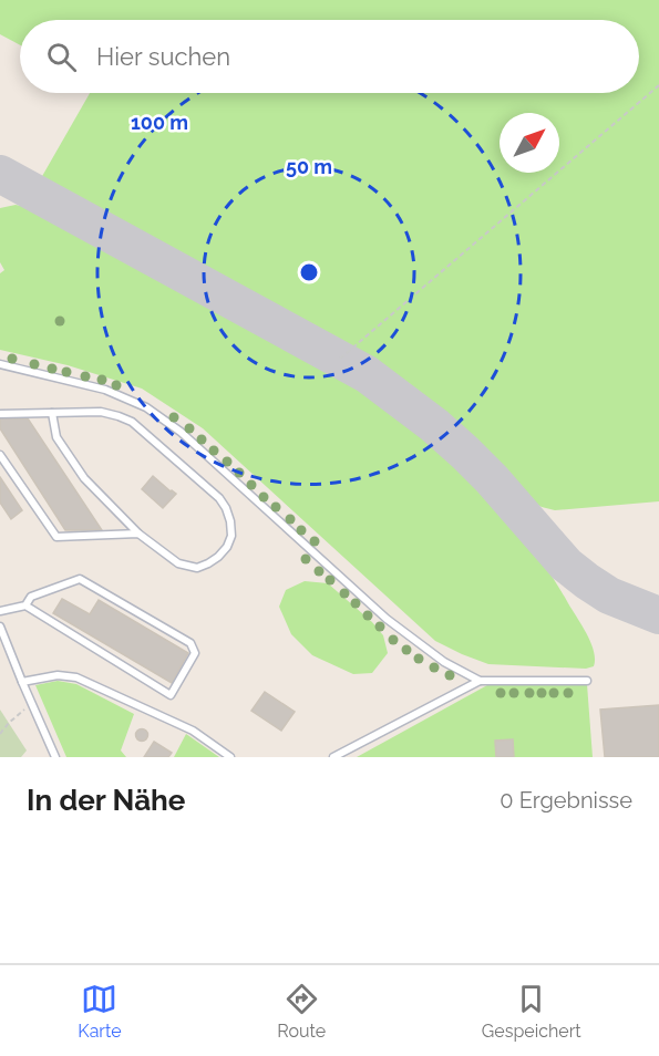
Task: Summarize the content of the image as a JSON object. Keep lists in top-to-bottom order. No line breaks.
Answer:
{"north":"top right","page":{"search":"Hier suchen","heading":["In der Nähe","0 Ergebnisse"],"nav":["Karte","Route","Gespeichert"]},"rings":["100 m","50 m"]}
